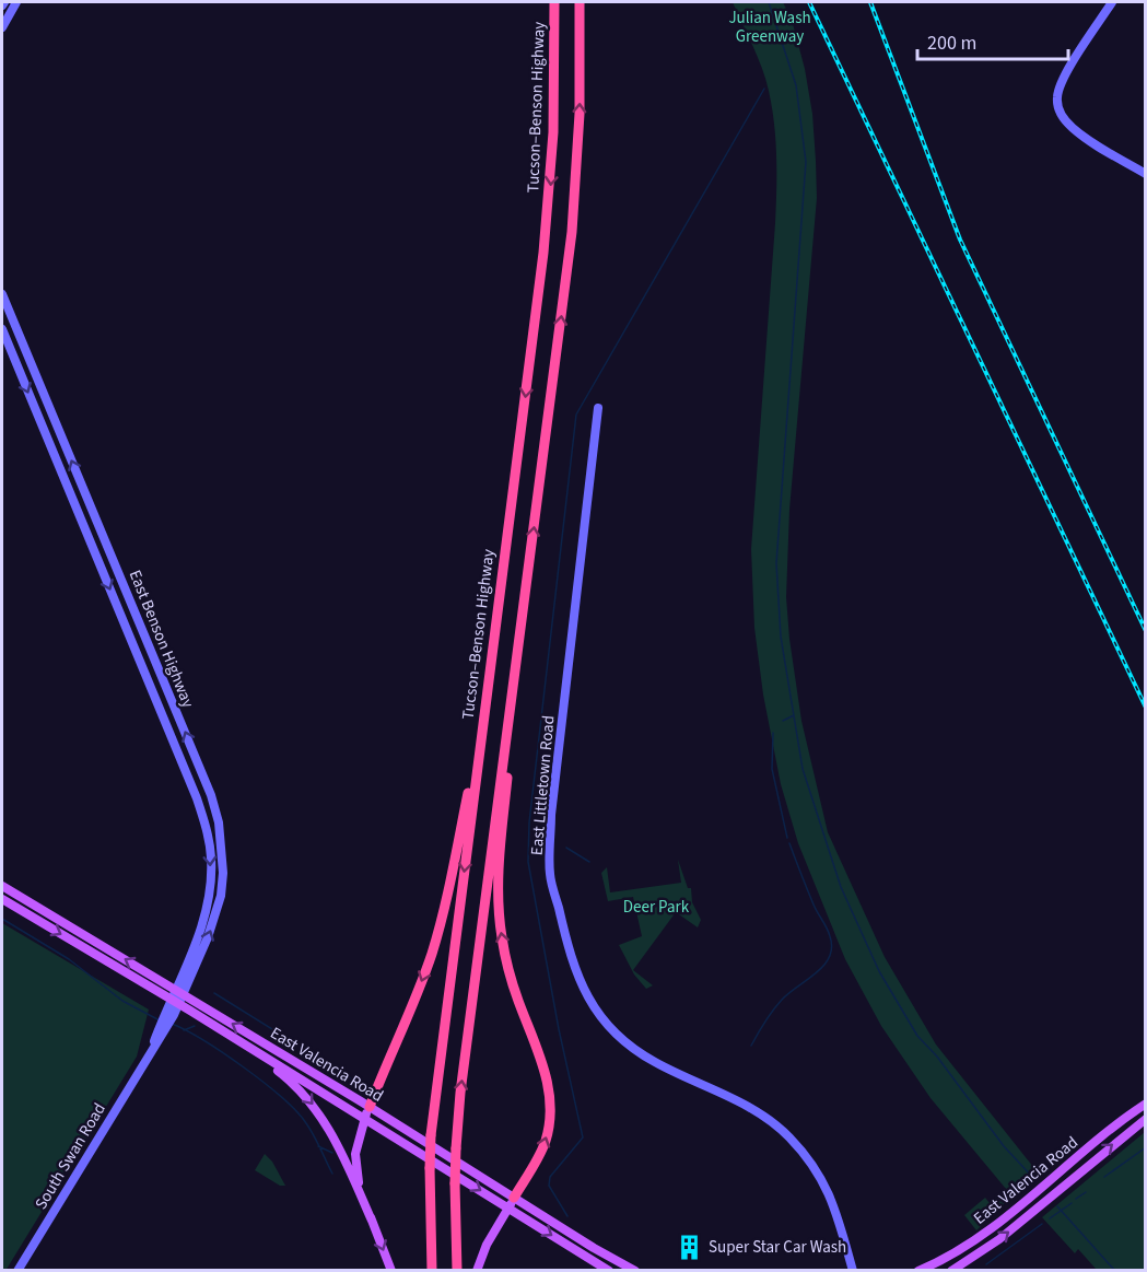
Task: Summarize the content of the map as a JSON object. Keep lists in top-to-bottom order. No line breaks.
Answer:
{"streets":{"highway":["Tucson–Benson Highway"],"main road":["East Valencia Road"],"street":["East Benson Highway","East Littletown Road","South Swan Road"]},"crossings":[["East Benson Highway","East Valencia Road"],["East Benson Highway","South Swan Road"],["East Valencia Road","South Swan Road"]],"parks":["Julian Wash Greenway","Deer Park"],"places":{"building":["Super Star Car Wash"]},"scale_bar":"200 m"}
